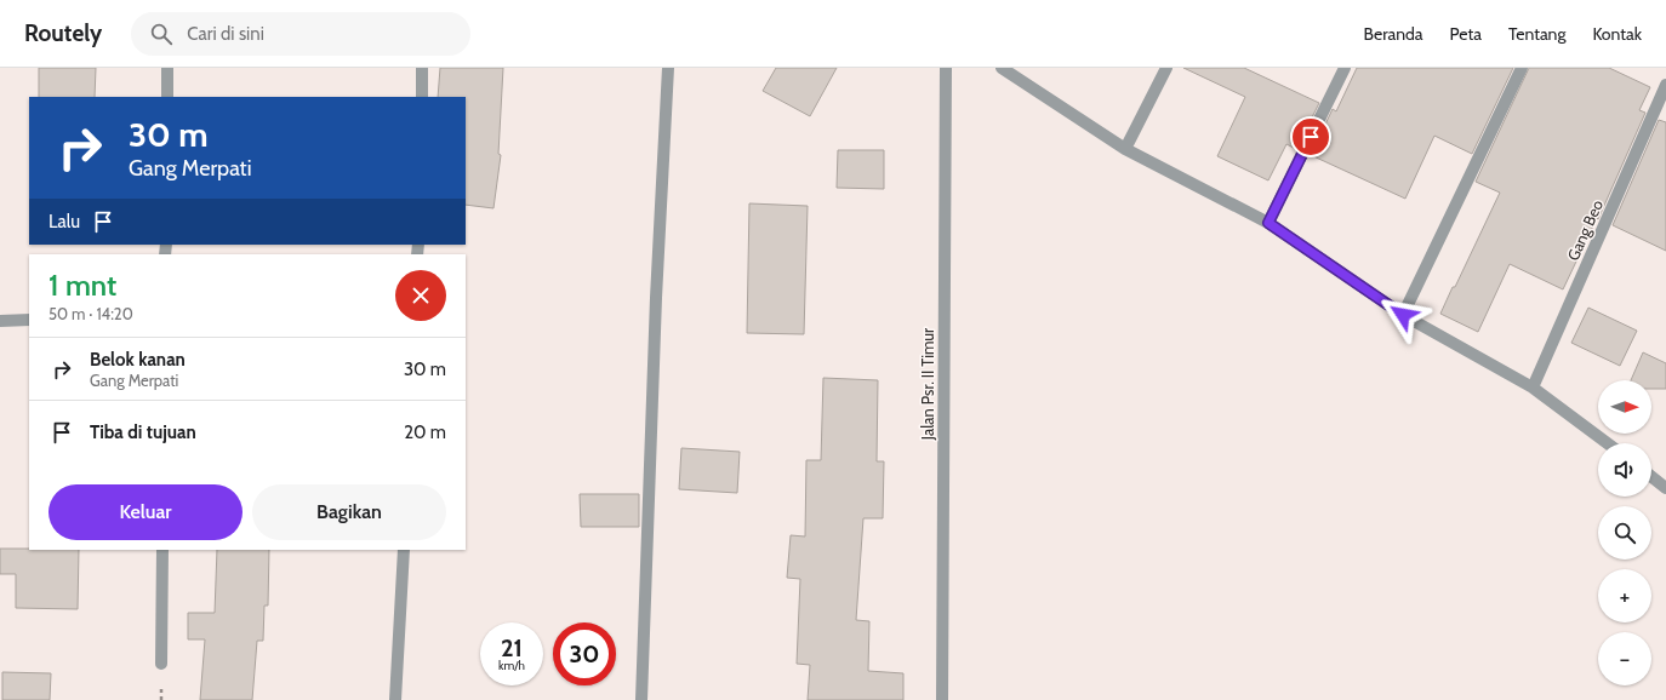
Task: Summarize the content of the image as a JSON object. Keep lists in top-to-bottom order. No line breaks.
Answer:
{"streets":{"street":["Gang Beo","Jalan Psr. II Timur"]},"north":"right","page":{"header":"Routely","search":"Cari di sini","nav":["Beranda","Peta","Tentang","Kontak"],"turn":["30 m","Gang Merpati"],"then":"Lalu","heading":["1 mnt","50 m · 14:20"],"list":[{"name":"Belok kanan","note":"Gang Merpati","value":"30 m"},{"name":"Tiba di tujuan","value":"20 m"}],"map_buttons":["+","−"],"buttons":["Keluar","Bagikan"],"speed":"21 km/h","limit":"30"}}
